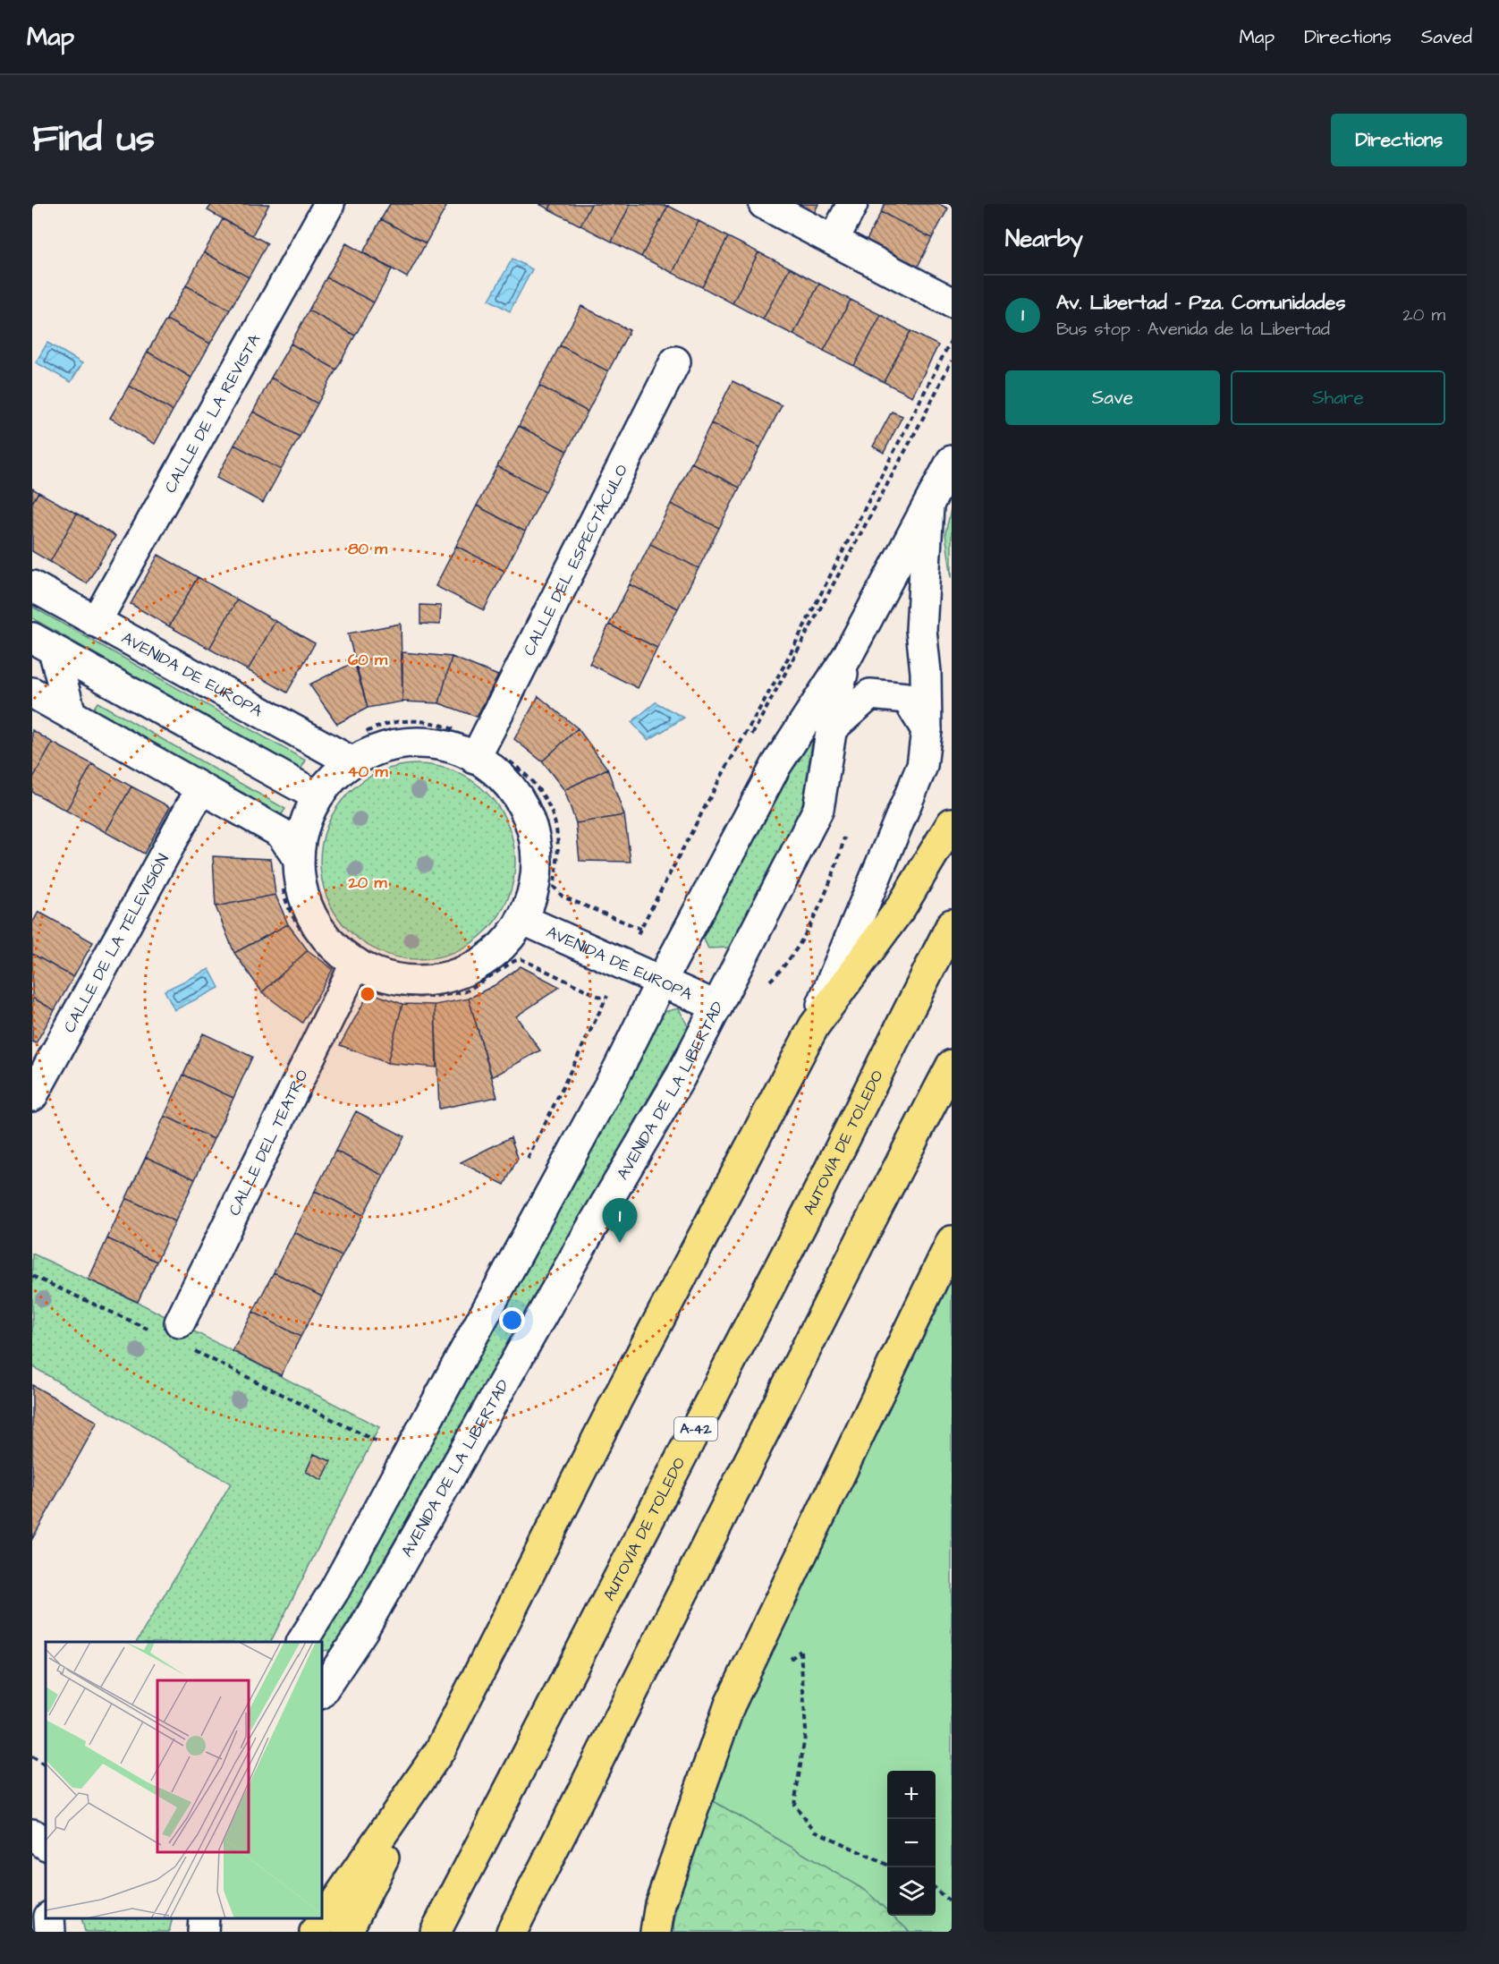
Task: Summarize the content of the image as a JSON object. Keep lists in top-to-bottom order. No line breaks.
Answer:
{"streets":{"highway":["AUTOVÍA DE TOLEDO","A-42"],"street":["CALLE DE LA REVISTA","CALLE DEL ESPECTÁCULO","AVENIDA DE EUROPA","CALLE DE LA TELEVISIÓN","AVENIDA DE LA LIBERTAD","CALLE DEL TEATRO"]},"crossings":[["CALLE DE LA REVISTA","AVENIDA DE EUROPA"],["AVENIDA DE EUROPA","AVENIDA DE LA LIBERTAD"]],"page":{"header":"Map","nav":["Map","Directions","Saved"],"title":"Find us","buttons":["Directions",["Save","Share"]],"heading":"Nearby","list":[{"mark":"1","name":"Av. Libertad - Pza. Comunidades","note":"Bus stop · Avenida de la Libertad","value":"20 m"}],"pins":"1","map_buttons":["+","−"]},"rings":["80 m","60 m","40 m","20 m"]}
